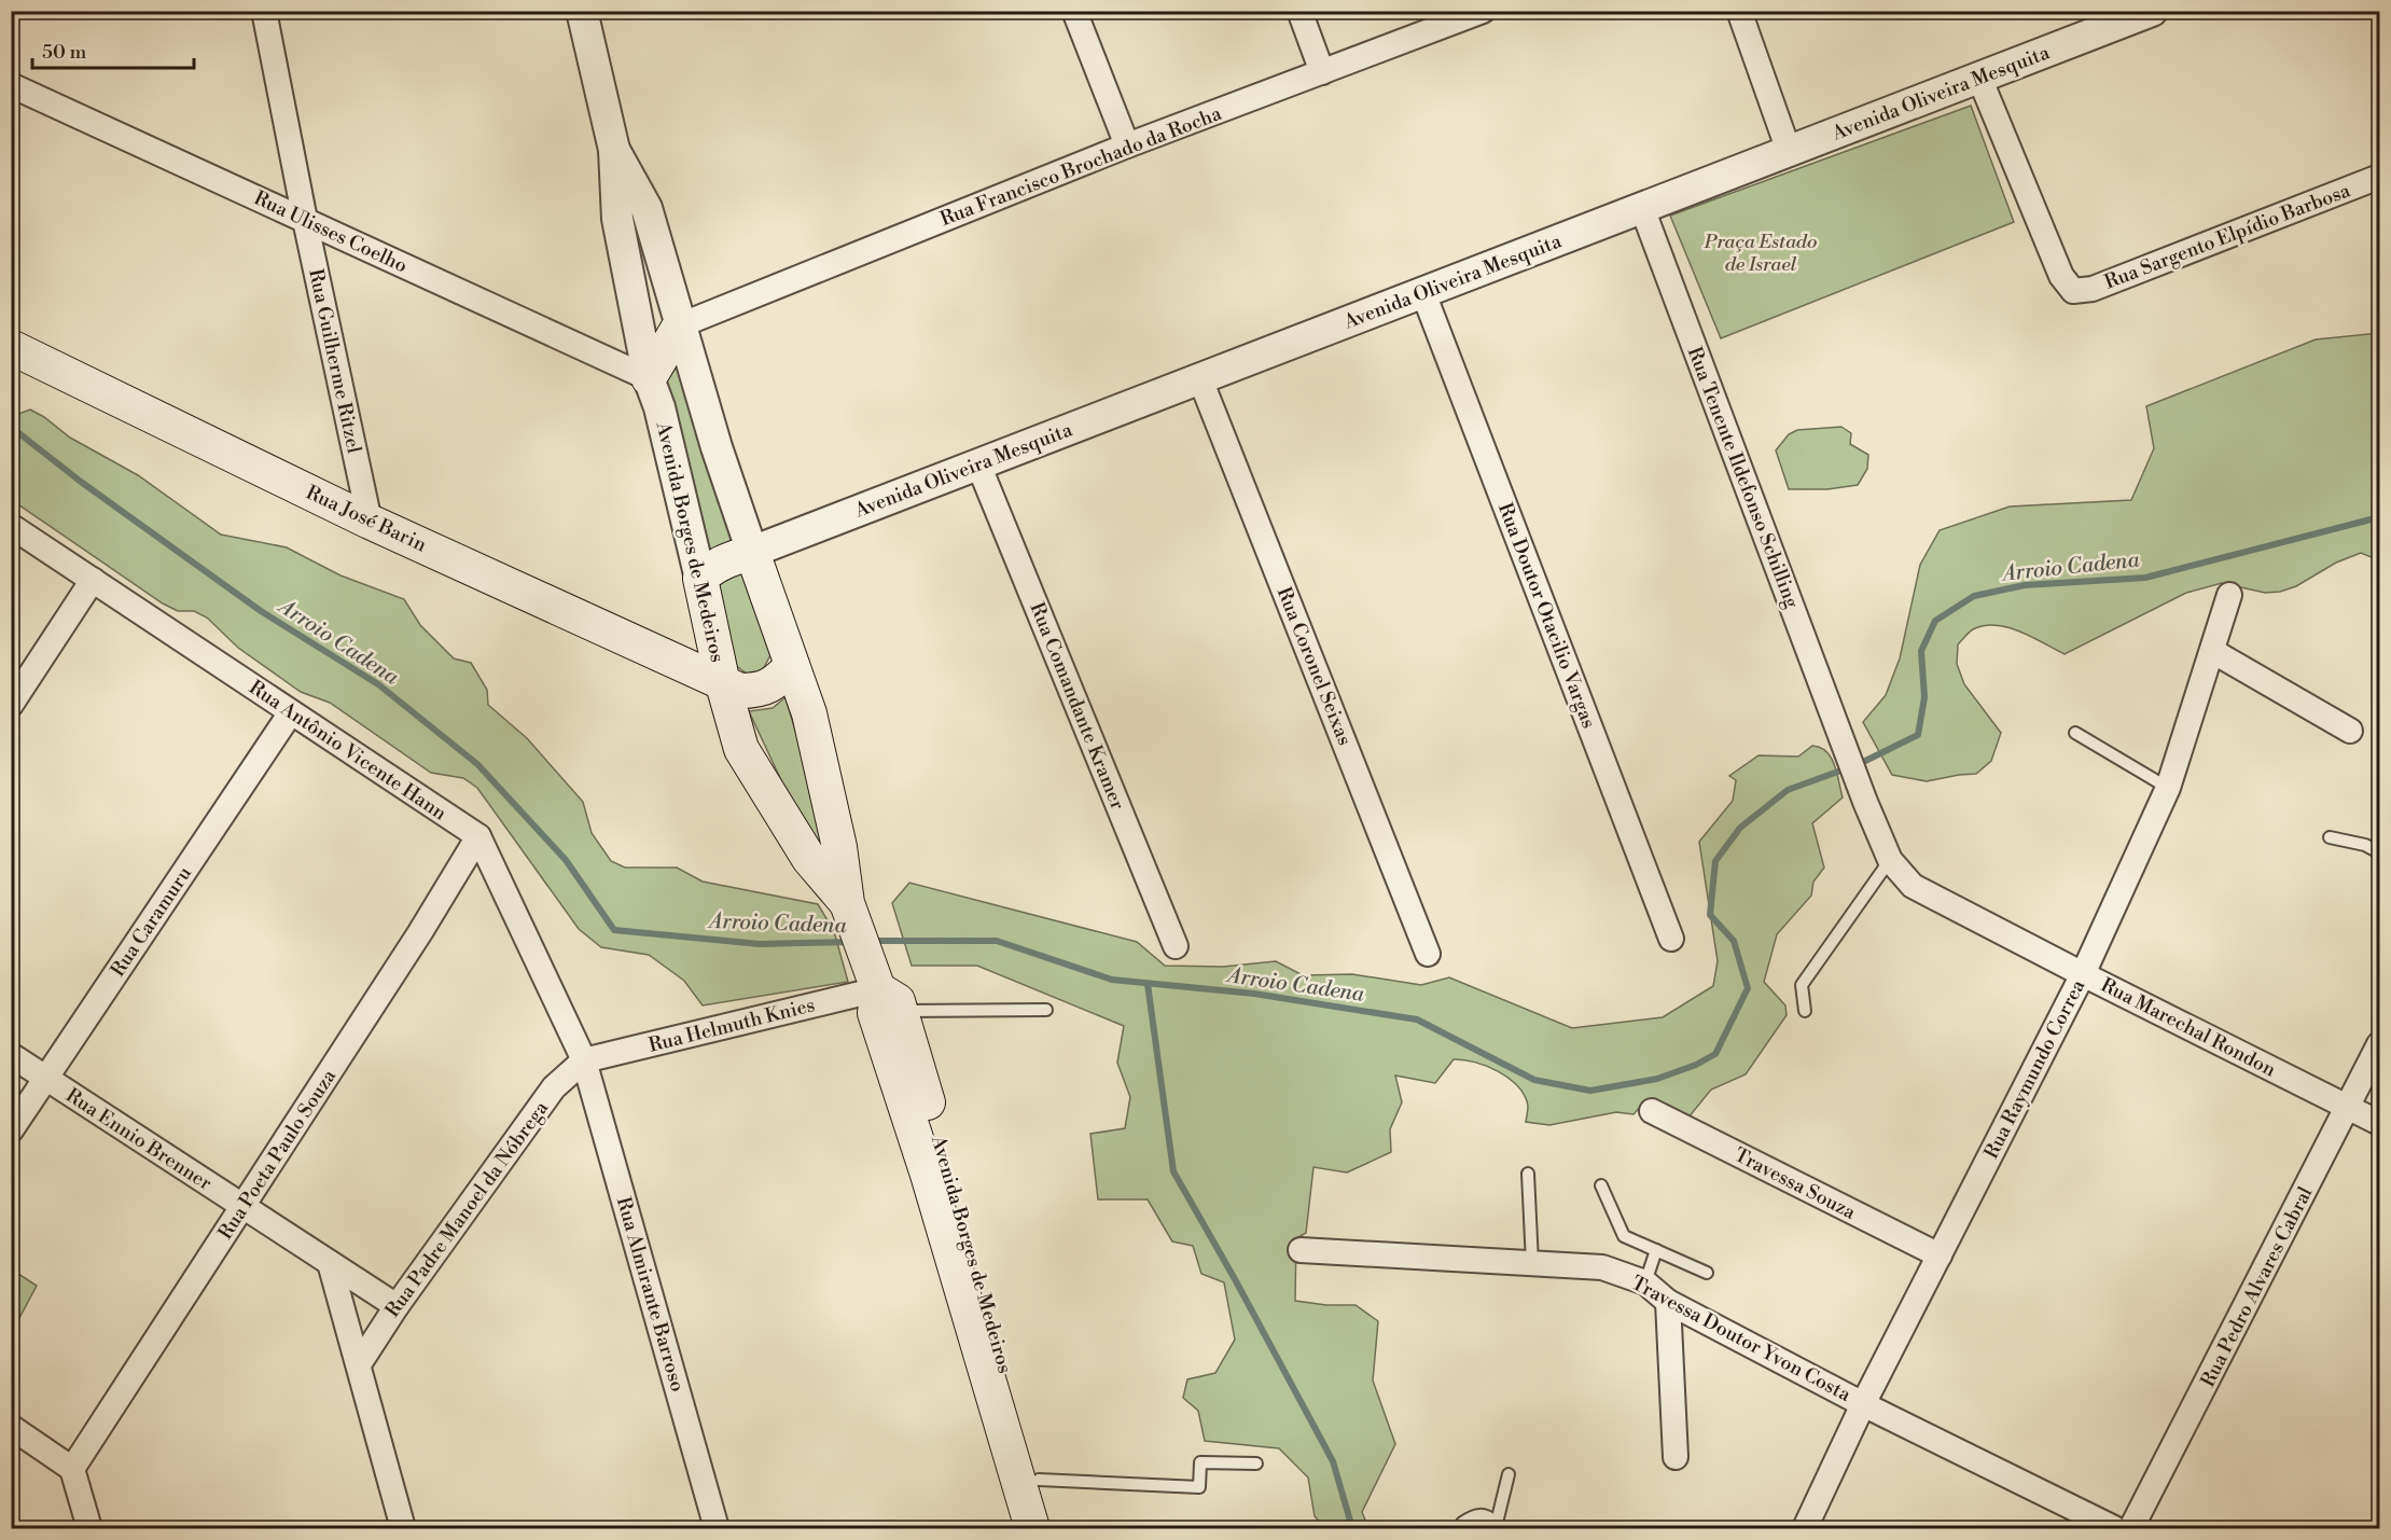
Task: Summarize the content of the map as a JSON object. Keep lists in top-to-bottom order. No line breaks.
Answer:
{"streets":{"main road":["Rua José Barin","Avenida Borges de Medeiros"],"street":["Avenida Oliveira Mesquita","Rua Francisco Brochado da Rocha","Rua Ulisses Coelho","Rua Sargento Elpídio Barbosa","Rua Guilherme Ritzel","Rua Tenente Ildefonso Schilling","Rua Doutor Otacilio Vargas","Rua Coronel Seixas","Rua Comandante Kramer","Rua Antônio Vicente Hann","Rua Caramuru","Rua Helmuth Knies","Rua Marechal Rondon","Rua Raymundo Correa","Rua Ennio Brenner","Rua Poeta Paulo Souza","Travessa Souza","Rua Padre Manoel da Nóbrega","Rua Pedro Alvares Cabral","Rua Almirante Barroso","Travessa Doutor Yvon Costa"]},"crossings":[["Avenida Oliveira Mesquita","Rua Sargento Elpídio Barbosa"],["Avenida Oliveira Mesquita","Rua Tenente Ildefonso Schilling"],["Avenida Oliveira Mesquita","Avenida Borges de Medeiros"],["Avenida Oliveira Mesquita","Rua Doutor Otacilio Vargas"],["Avenida Oliveira Mesquita","Rua Coronel Seixas"],["Avenida Oliveira Mesquita","Rua Comandante Kramer"],["Rua Francisco Brochado da Rocha","Avenida Borges de Medeiros"],["Rua Ulisses Coelho","Rua Guilherme Ritzel"],["Rua Ulisses Coelho","Avenida Borges de Medeiros"],["Rua Guilherme Ritzel","Rua José Barin"],["Rua Tenente Ildefonso Schilling","Rua Marechal Rondon"],["Rua José Barin","Avenida Borges de Medeiros"],["Avenida Borges de Medeiros","Rua Helmuth Knies"],["Rua Antônio Vicente Hann","Rua Caramuru"],["Rua Antônio Vicente Hann","Rua Poeta Paulo Souza"],["Rua Caramuru","Rua Ennio Brenner"],["Rua Helmuth Knies","Rua Padre Manoel da Nóbrega"],["Rua Helmuth Knies","Rua Almirante Barroso"],["Rua Marechal Rondon","Rua Raymundo Correa"],["Rua Marechal Rondon","Rua Pedro Alvares Cabral"],["Rua Raymundo Correa","Travessa Souza"],["Rua Raymundo Correa","Travessa Doutor Yvon Costa"],["Rua Ennio Brenner","Rua Poeta Paulo Souza"],["Rua Ennio Brenner","Rua Padre Manoel da Nóbrega"],["Rua Padre Manoel da Nóbrega","Rua Almirante Barroso"]],"water":["Arroio Cadena"],"parks":["Praça Estado de Israel"],"scale_bar":"50 m"}
